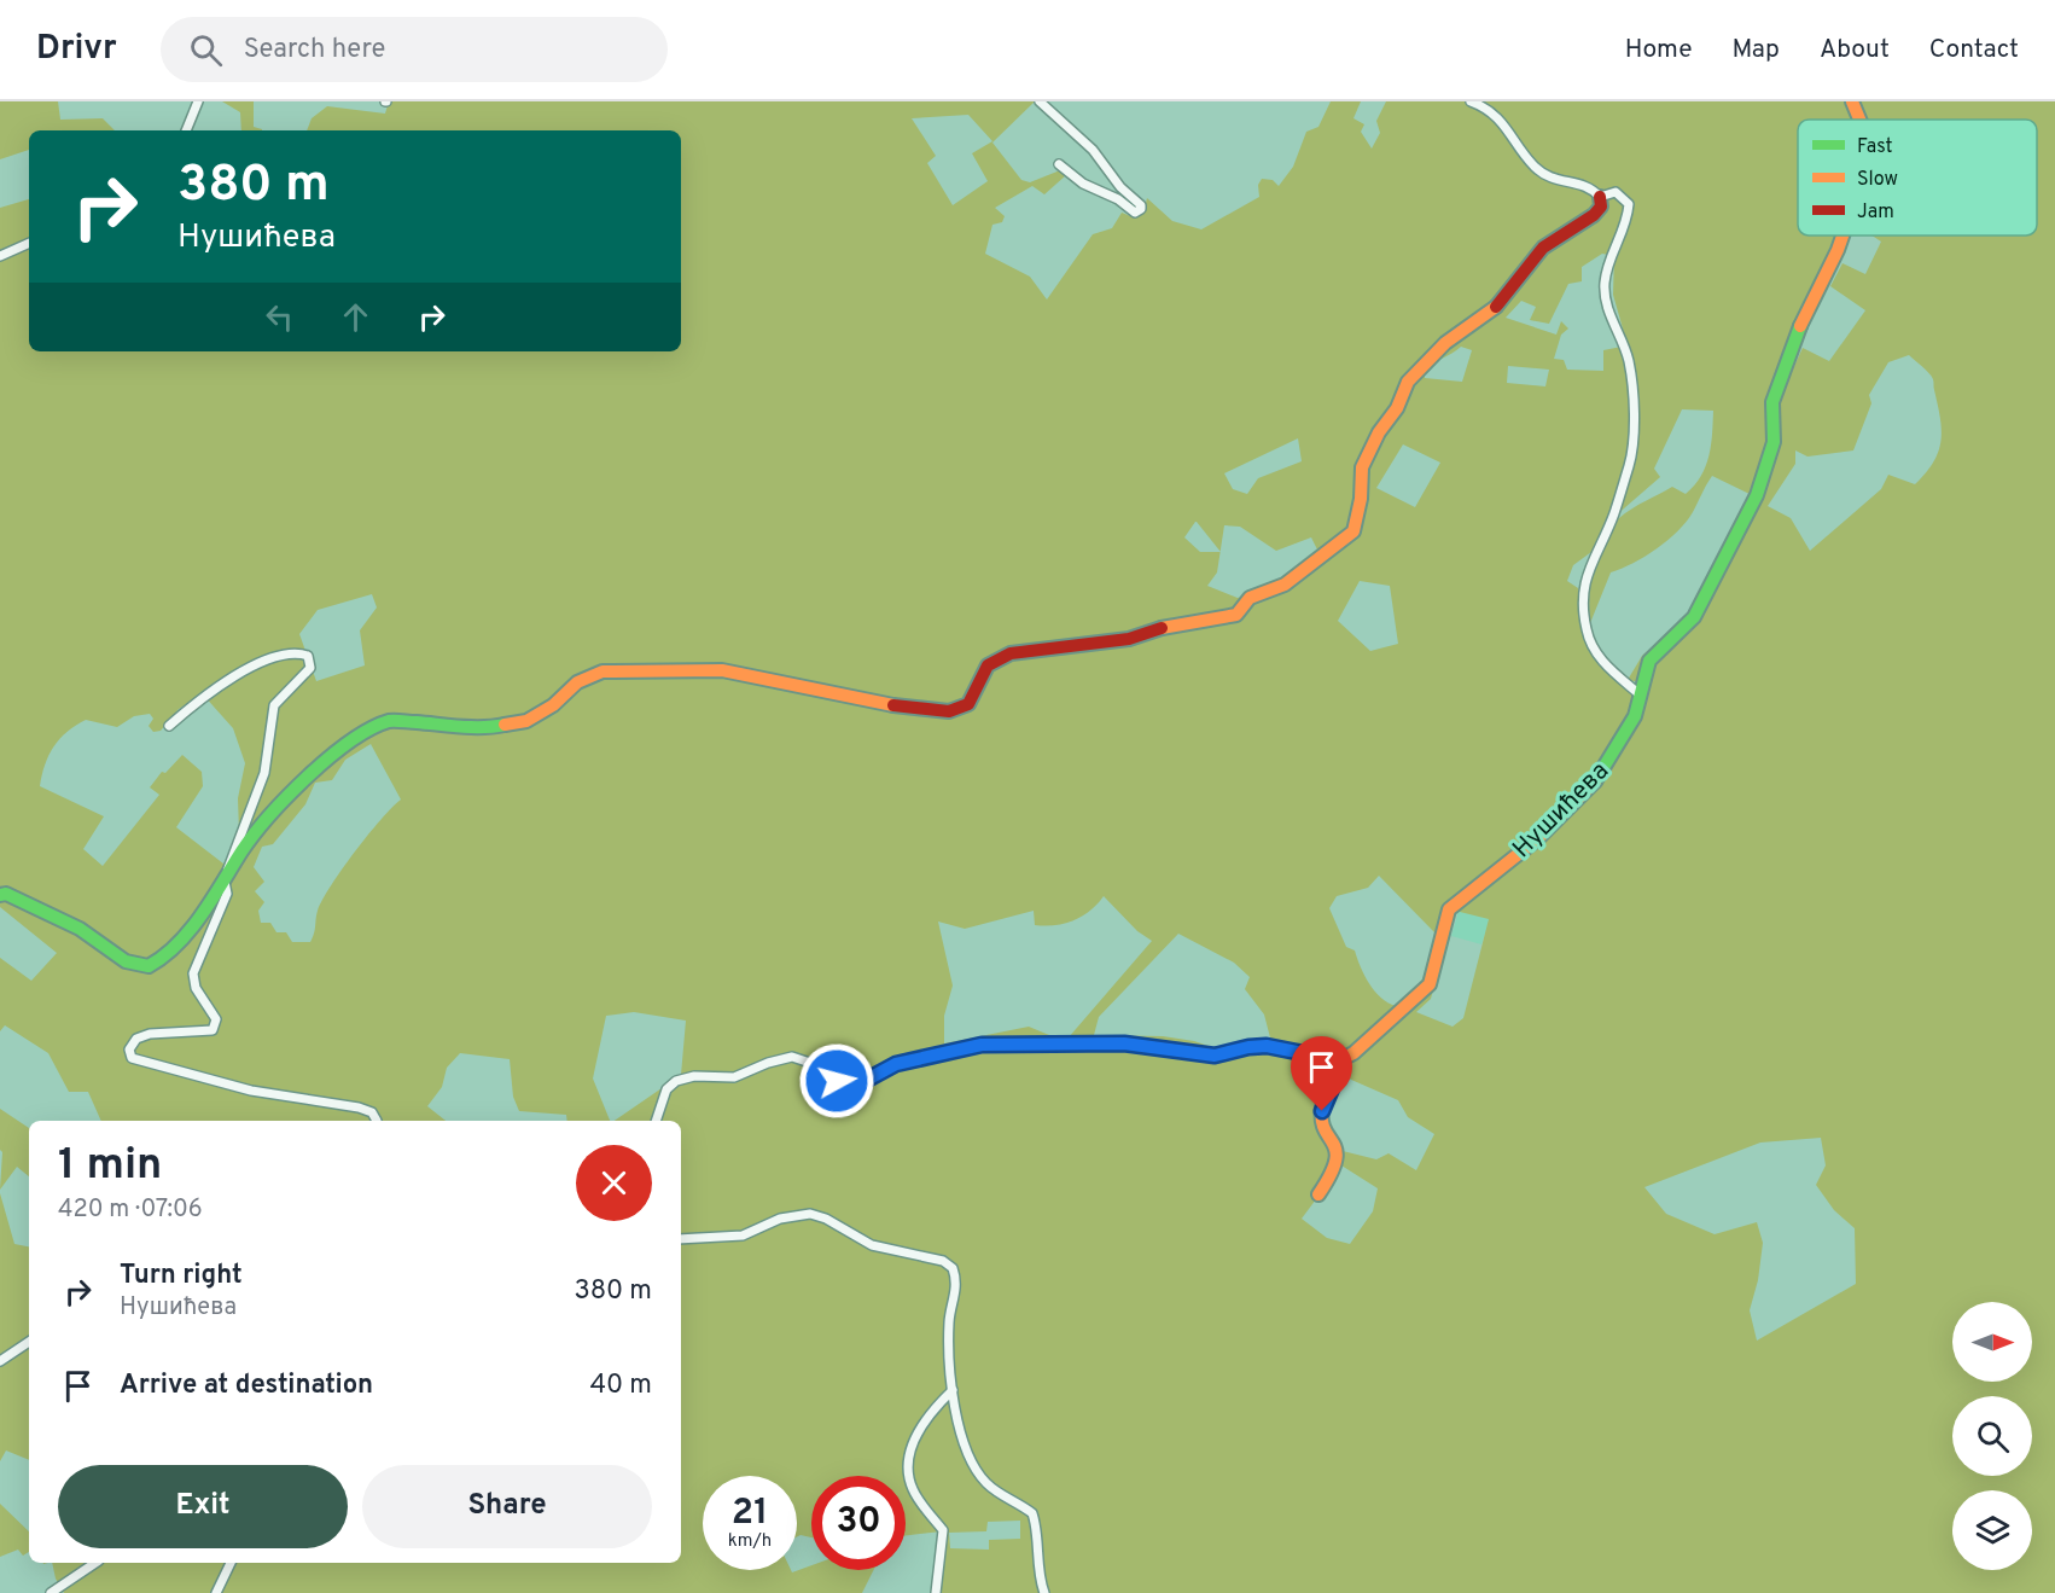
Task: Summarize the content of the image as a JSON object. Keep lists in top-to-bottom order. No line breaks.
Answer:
{"streets":{"street":["Нушићева"]},"legend":["Fast","Slow","Jam"],"north":"right","page":{"header":"Drivr","search":"Search here","nav":["Home","Map","About","Contact"],"turn":["380 m","Нушићева"],"heading":["1 min","420 m · 07:06"],"list":[{"name":"Turn right","note":"Нушићева","value":"380 m"},{"name":"Arrive at destination","value":"40 m"}],"buttons":["Exit","Share"],"speed":"21 km/h","limit":"30"}}
